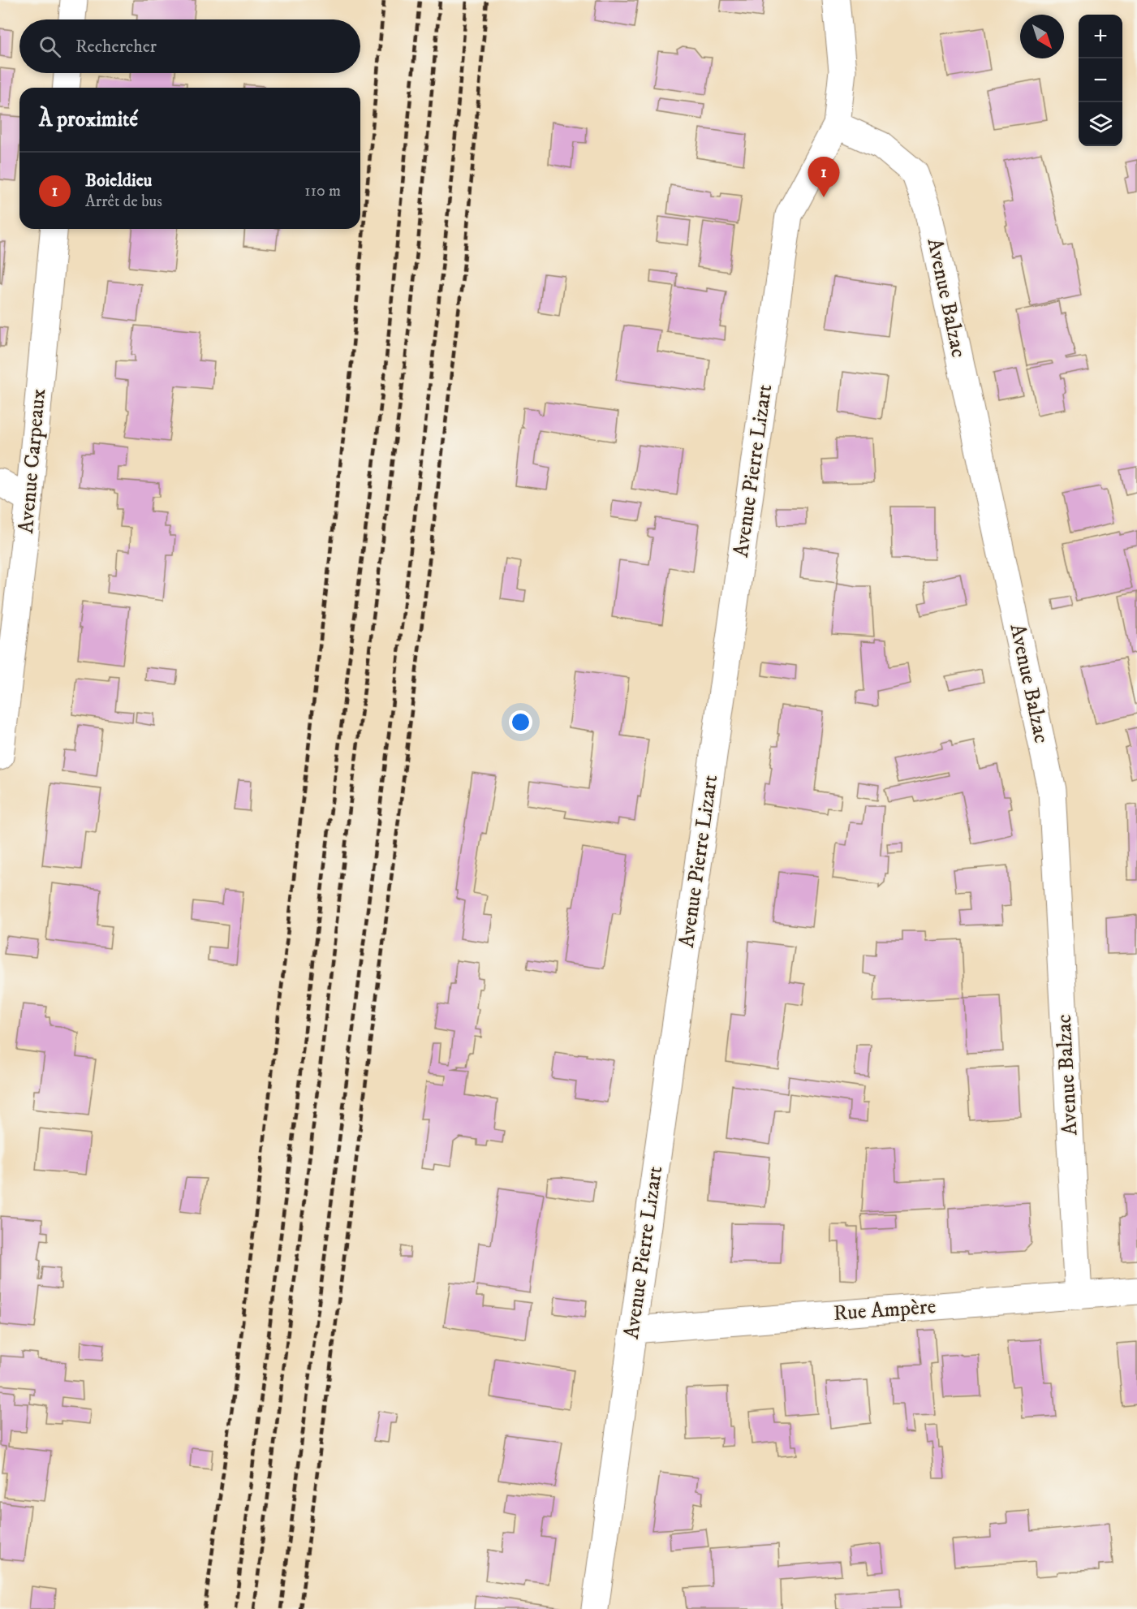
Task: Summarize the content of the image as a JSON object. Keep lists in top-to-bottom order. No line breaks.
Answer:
{"streets":{"street":["Avenue Balzac","Avenue Carpeaux","Avenue Pierre Lizart","Rue Ampère"]},"crossings":[["Avenue Balzac","Avenue Pierre Lizart"],["Avenue Balzac","Rue Ampère"],["Avenue Pierre Lizart","Rue Ampère"]],"north":"bottom right","page":{"map_buttons":["+","−"],"search":"Rechercher","heading":"À proximité","list":[{"mark":"1","name":"Boieldieu","note":"Arrêt de bus","value":"110 m"}],"pins":"1"}}
